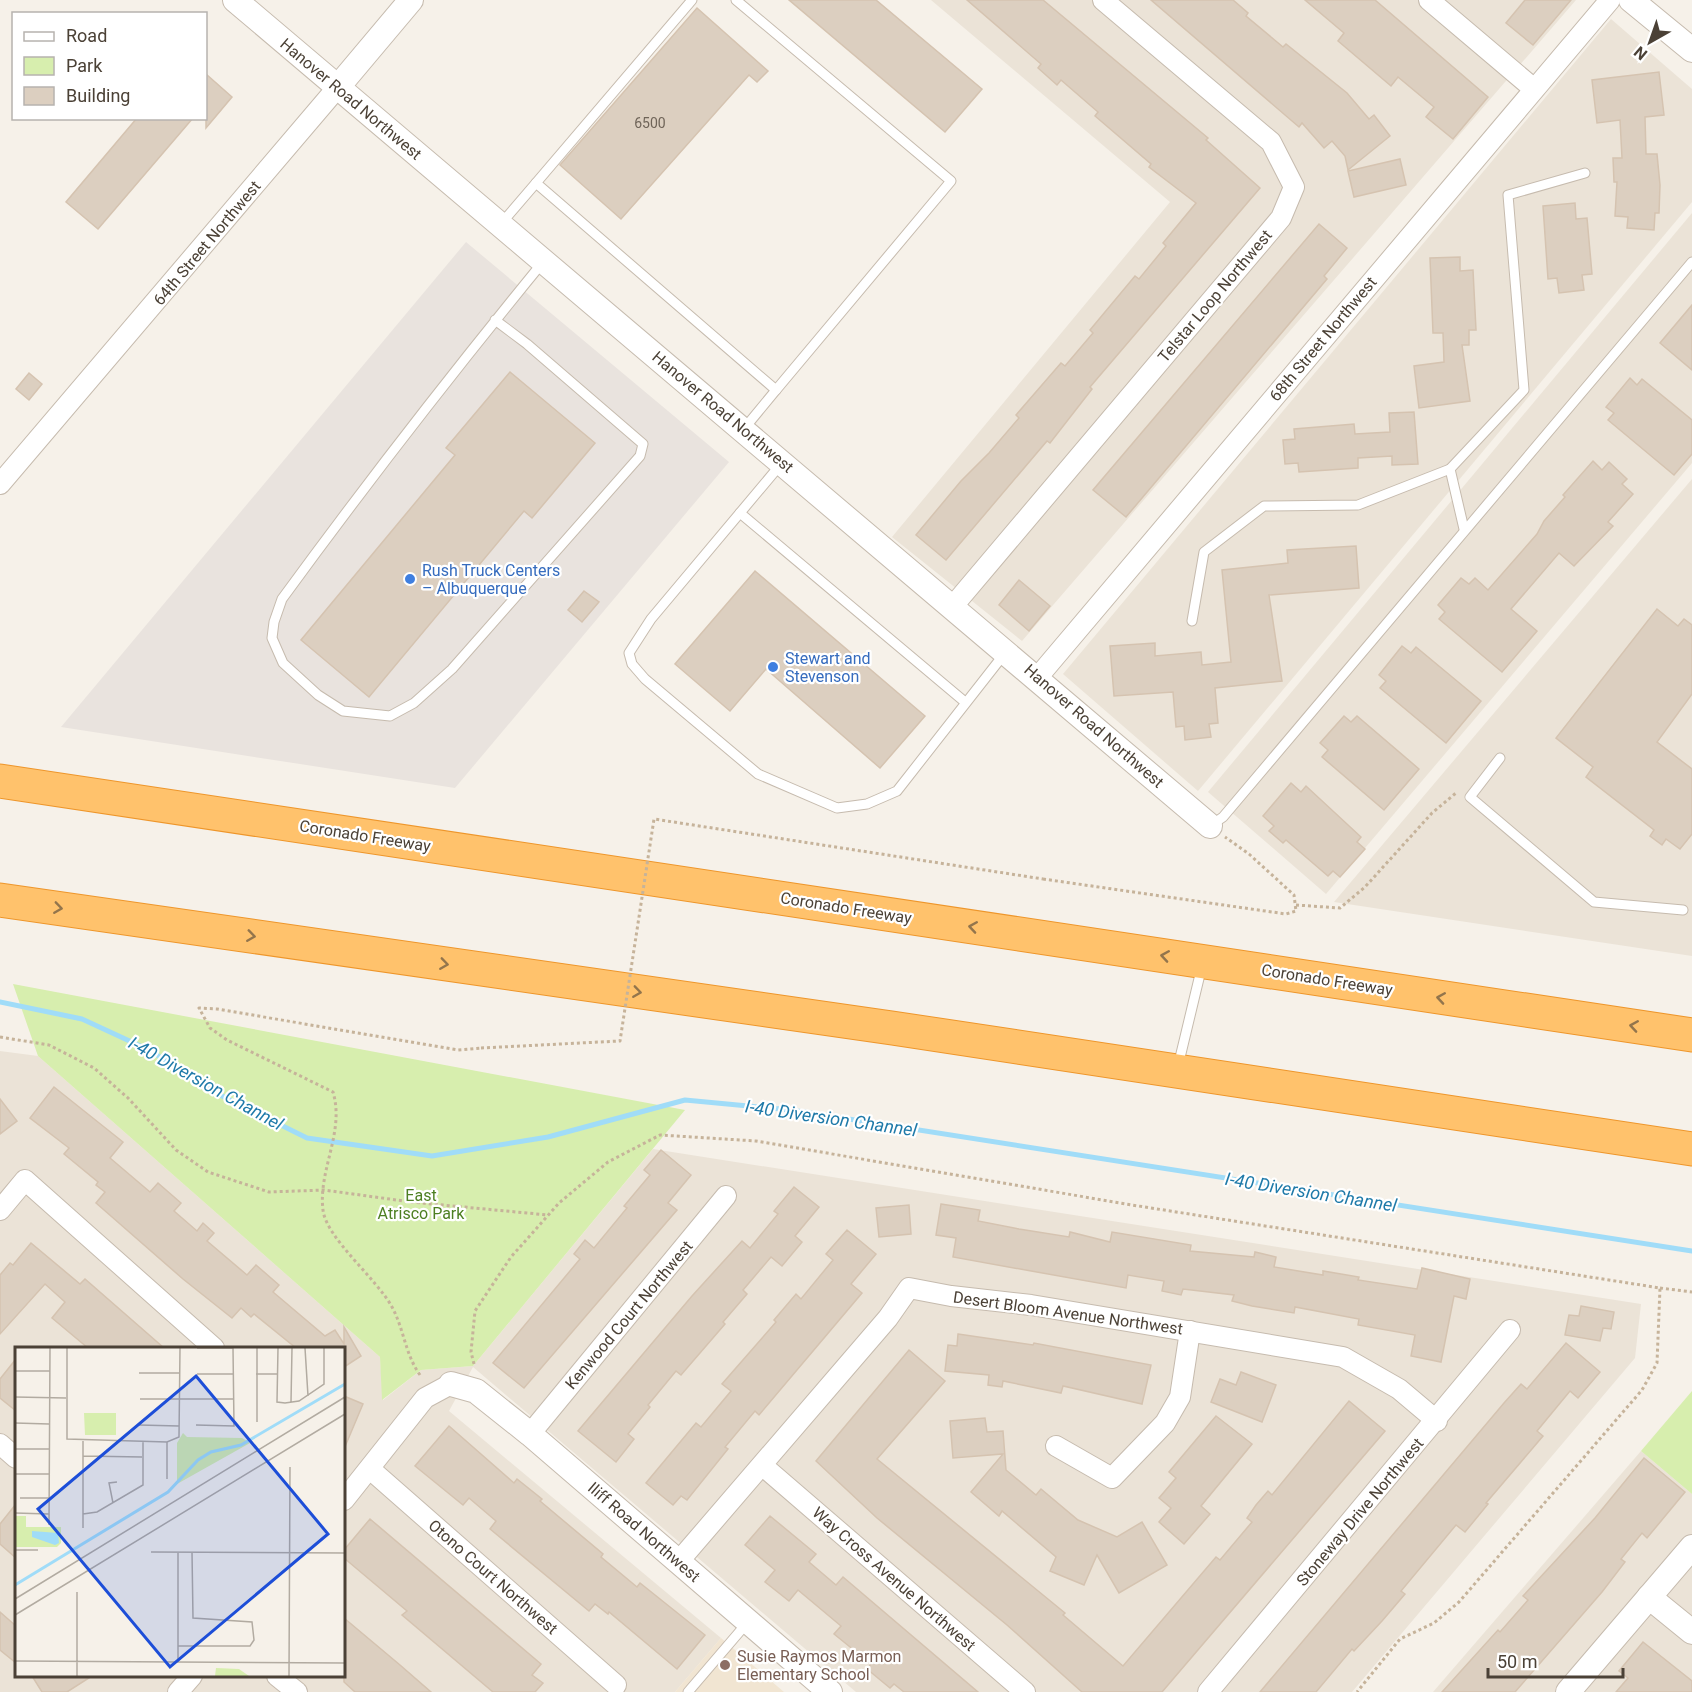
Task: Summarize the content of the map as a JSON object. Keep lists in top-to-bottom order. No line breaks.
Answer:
{"streets":{"highway":["Coronado Freeway"],"street":["Hanover Road Northwest","64th Street Northwest","Telstar Loop Northwest","68th Street Northwest","Desert Bloom Avenue Northwest","Kenwood Court Northwest","Stoneway Drive Northwest","Iliff Road Northwest","Otono Court Northwest","Way Cross Avenue Northwest"]},"crossings":[["Hanover Road Northwest","64th Street Northwest"],["Hanover Road Northwest","Telstar Loop Northwest"],["Hanover Road Northwest","68th Street Northwest"],["Desert Bloom Avenue Northwest","Stoneway Drive Northwest"],["Desert Bloom Avenue Northwest","Way Cross Avenue Northwest"],["Kenwood Court Northwest","Iliff Road Northwest"]],"water":["I-40 Diversion Channel"],"parks":["East Atrisco Park"],"places":["Rush Truck Centers – Albuquerque","Stewart and Stevenson","Susie Raymos Marmon Elementary School"],"house_numbers":["6500"],"legend":["Road","Park","Building"],"scale_bar":"50 m","north":"bottom left"}
